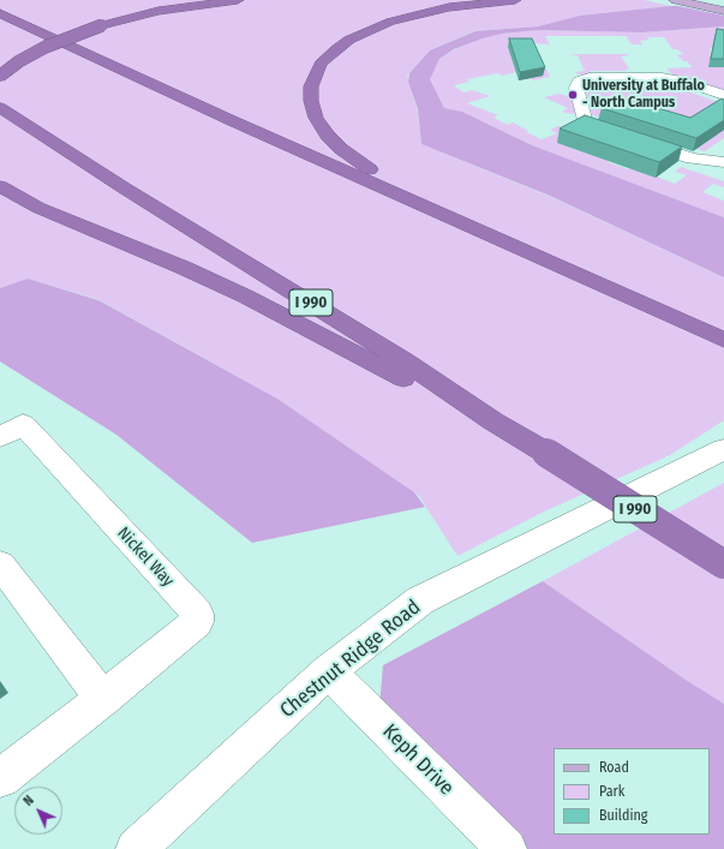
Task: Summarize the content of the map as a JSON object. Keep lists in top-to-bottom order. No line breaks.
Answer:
{"streets":{"highway":["I 990"],"street":["Nickel Way","Chestnut Ridge Road","Keph Drive"]},"crossings":[["Chestnut Ridge Road","Keph Drive"]],"places":["University at Buffalo - North Campus"],"legend":["Road","Park","Building"],"north":"top left"}
